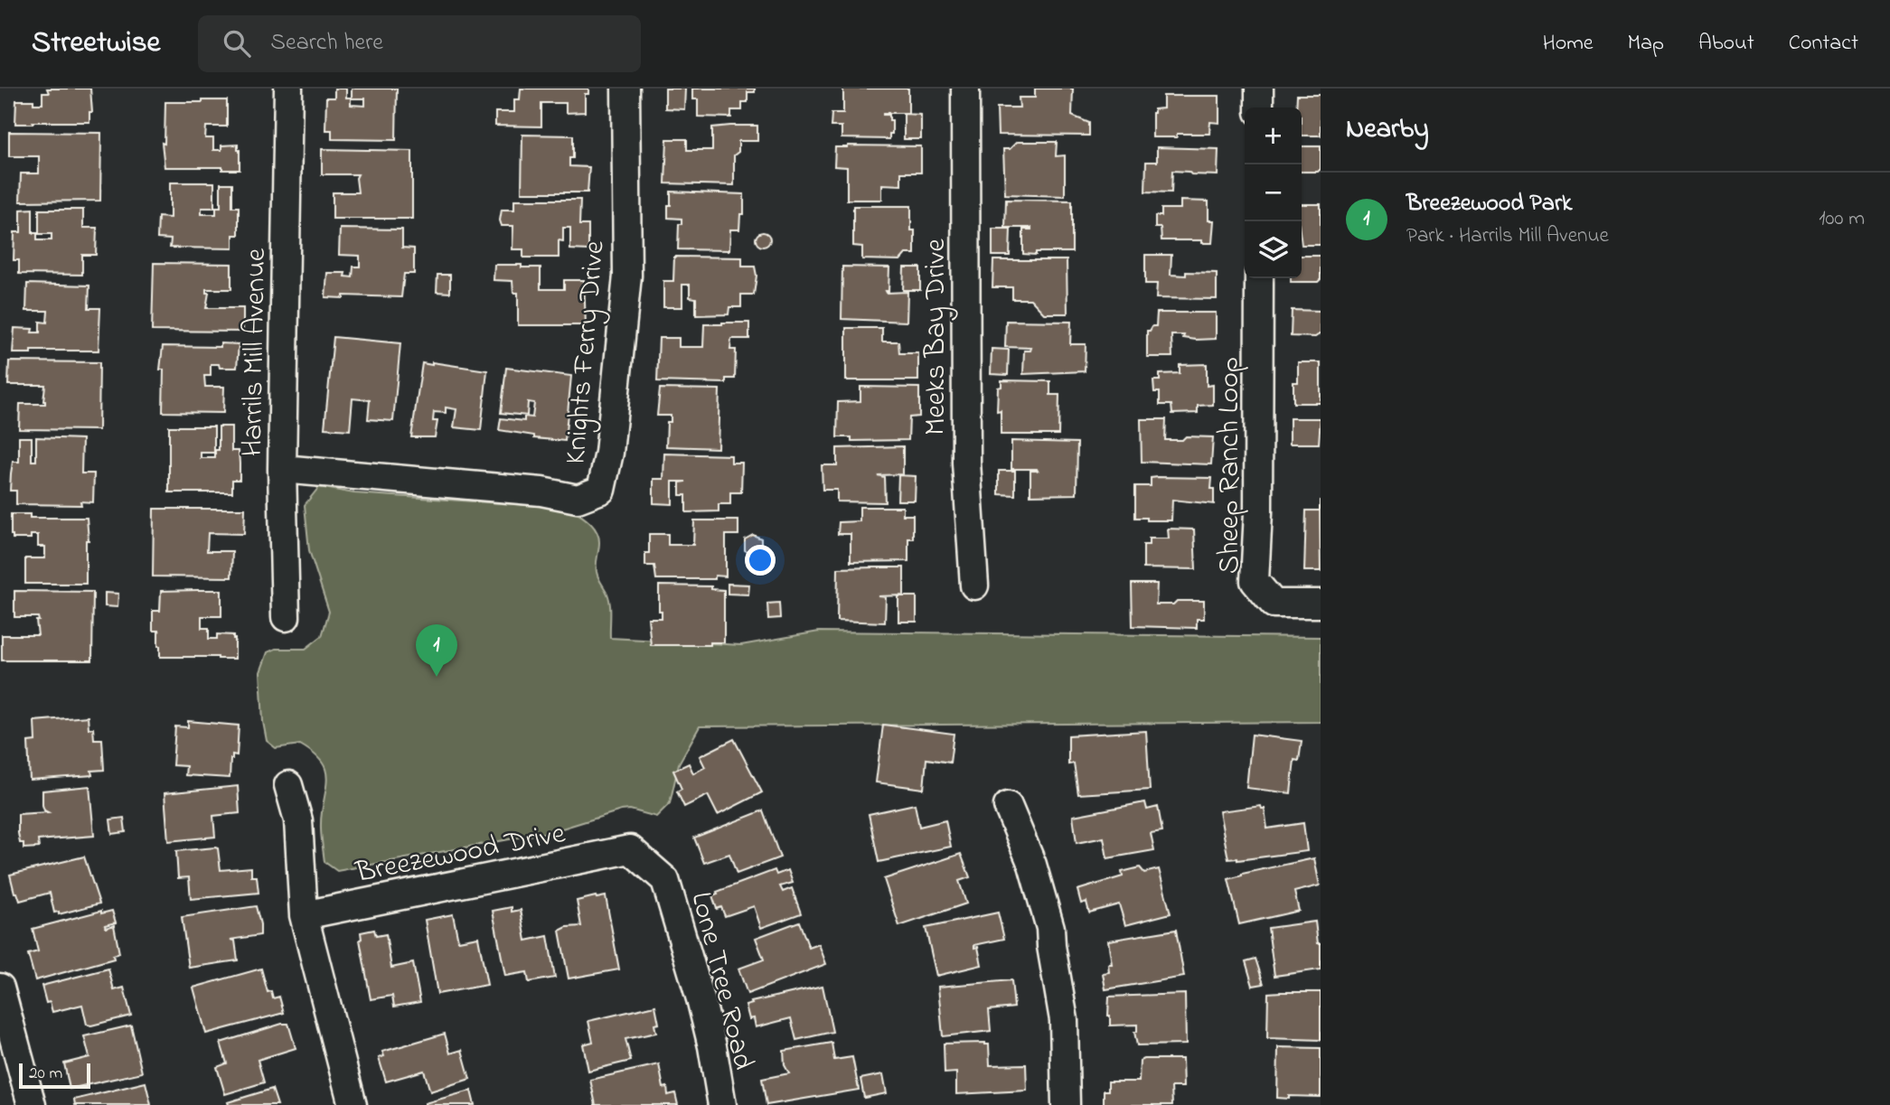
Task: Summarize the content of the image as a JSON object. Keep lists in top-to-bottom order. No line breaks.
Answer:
{"streets":{"street":["Meeks Bay Drive","Harrils Mill Avenue","Knights Ferry Drive","Sheep Ranch Loop","Breezewood Drive","Lone Tree Road"]},"crossings":[["Harrils Mill Avenue","Knights Ferry Drive"],["Breezewood Drive","Lone Tree Road"]],"scale_bar":"20 m","page":{"header":"Streetwise","search":"Search here","nav":["Home","Map","About","Contact"],"heading":"Nearby","map_buttons":["+","−"],"list":[{"mark":"1","name":"Breezewood Park","note":"Park · Harrils Mill Avenue","value":"100 m"}],"pins":"1","scale":"20 m"}}
